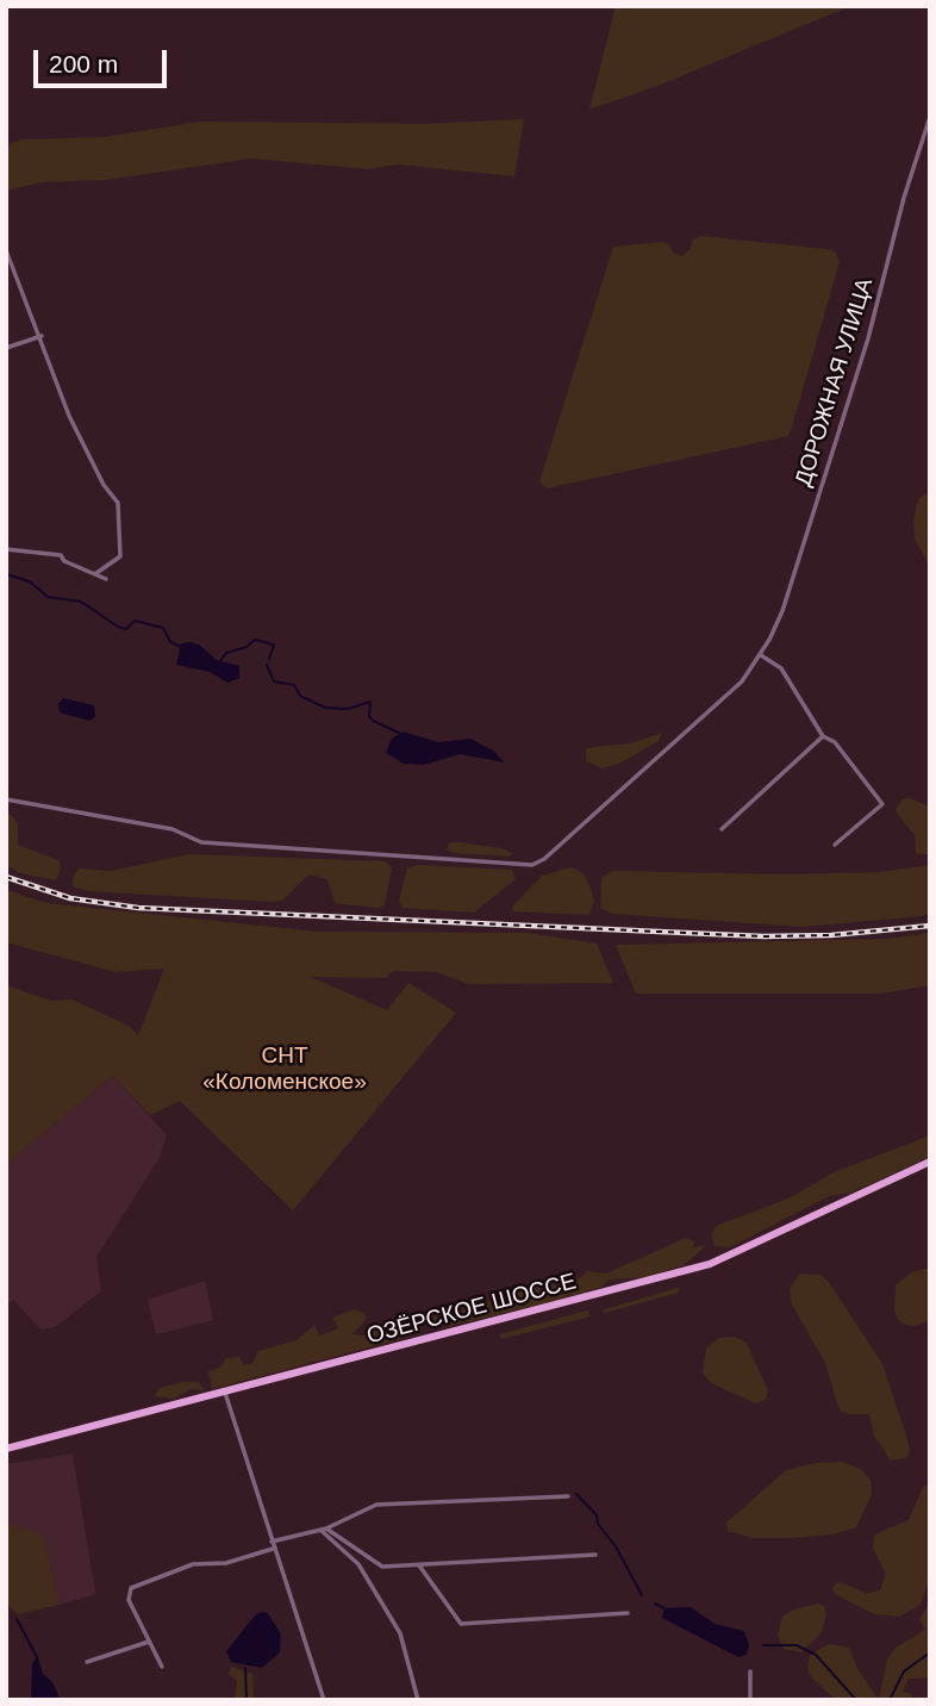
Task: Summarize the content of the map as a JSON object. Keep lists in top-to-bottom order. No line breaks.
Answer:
{"streets":{"main road":["ОЗЁРСКОЕ ШОССЕ"],"street":["ДОРОЖНАЯ УЛИЦА"]},"parks":["СНТ «Коломенское»"],"scale_bar":"200 m"}
